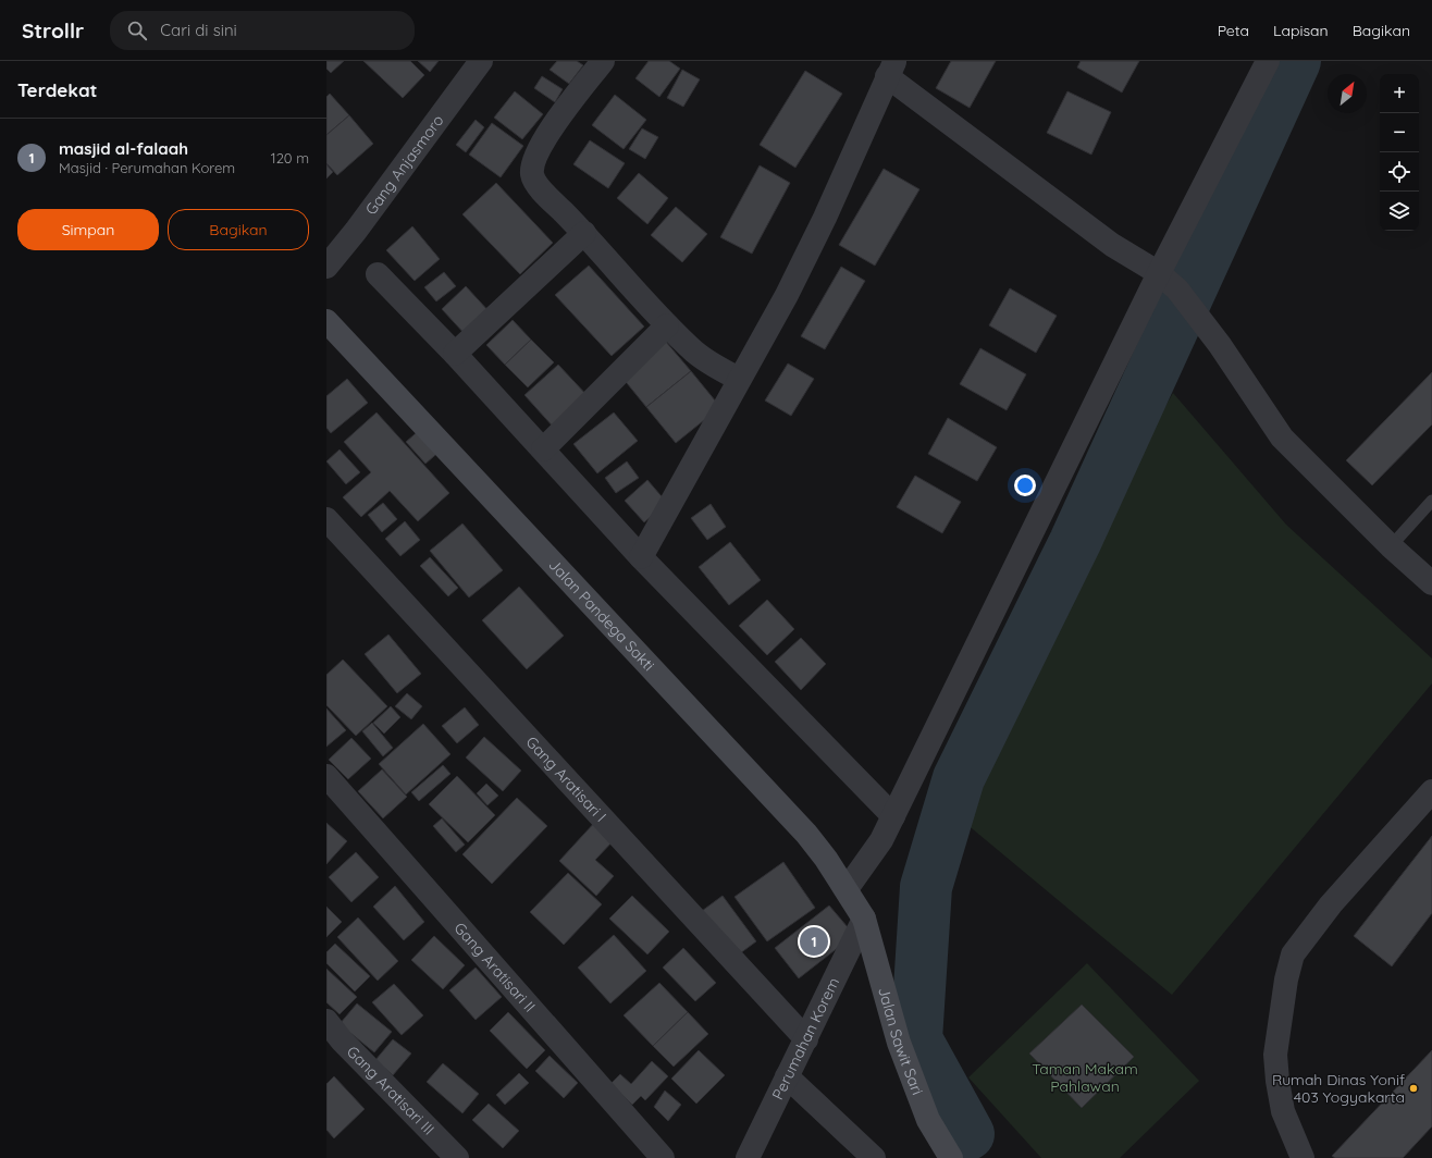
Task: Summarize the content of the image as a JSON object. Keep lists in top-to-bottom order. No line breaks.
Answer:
{"streets":{"main road":["Jalan Pandega Sakti","Jalan Sawit Sari"],"street":["Gang Anjasmoro","Gang Aratisari I","Gang Aratisari II","Perumahan Korem","Gang Aratisari III"]},"crossings":[["Jalan Pandega Sakti","Perumahan Korem"],["Jalan Pandega Sakti","Jalan Sawit Sari"],["Gang Aratisari I","Perumahan Korem"],["Perumahan Korem","Jalan Sawit Sari"]],"parks":["Taman Makam Pahlawan"],"places":["Rumah Dinas Yonif 403 Yogyakarta"],"north":"top right","page":{"header":"Strollr","search":"Cari di sini","nav":["Peta","Lapisan","Bagikan"],"heading":"Terdekat","map_buttons":["+","−"],"list":[{"mark":"1","name":"masjid al-falaah","note":"Masjid · Perumahan Korem","value":"120 m"}],"buttons":["Simpan","Bagikan"],"pins":"1"}}
